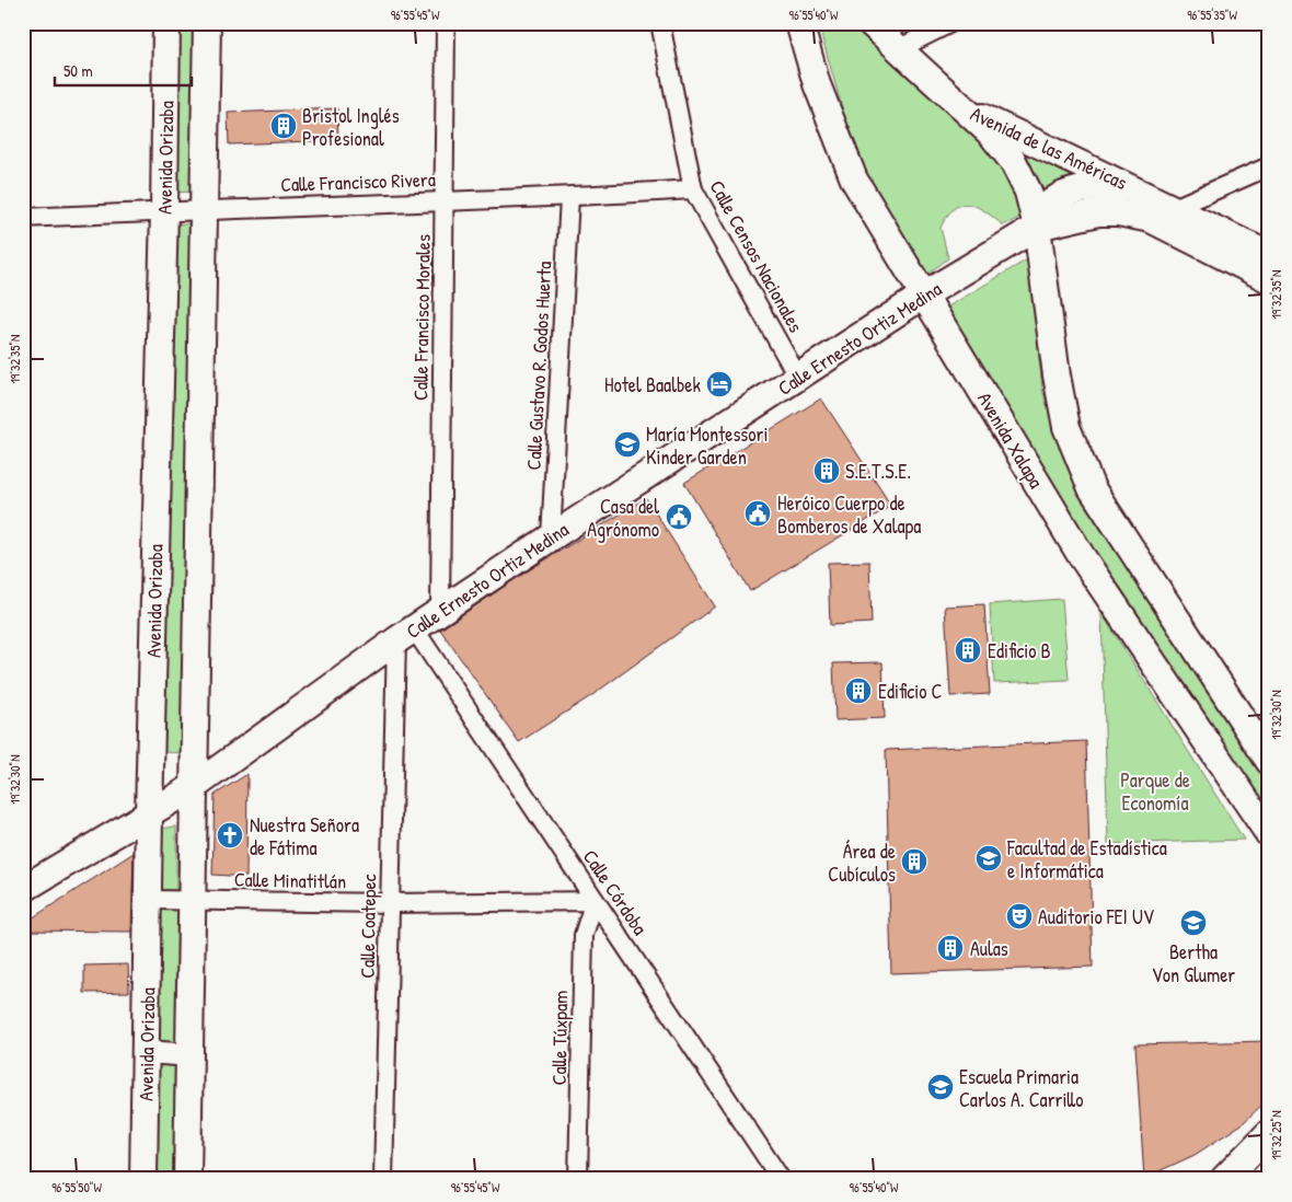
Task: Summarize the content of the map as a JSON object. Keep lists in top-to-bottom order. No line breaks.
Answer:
{"streets":{"main road":["Avenida de las Américas","Avenida Orizaba","Calle Ernesto Ortiz Medina","Avenida Xalapa"],"street":["Calle Francisco Rivera","Calle Censos Nacionales","Calle Francisco Morales","Calle Gustavo R. Godos Huerta","Calle Minatitlán","Calle Córdoba","Calle Coatepec","Calle Túxpam"]},"crossings":[["Avenida de las Américas","Calle Ernesto Ortiz Medina"],["Avenida Orizaba","Calle Francisco Rivera"],["Avenida Orizaba","Calle Ernesto Ortiz Medina"],["Avenida Orizaba","Calle Minatitlán"],["Calle Francisco Rivera","Calle Censos Nacionales"],["Calle Francisco Rivera","Calle Francisco Morales"],["Calle Francisco Rivera","Calle Gustavo R. Godos Huerta"],["Calle Censos Nacionales","Calle Ernesto Ortiz Medina"],["Calle Francisco Morales","Calle Ernesto Ortiz Medina"],["Calle Ernesto Ortiz Medina","Calle Gustavo R. Godos Huerta"],["Calle Ernesto Ortiz Medina","Avenida Xalapa"],["Calle Ernesto Ortiz Medina","Calle Córdoba"],["Calle Ernesto Ortiz Medina","Calle Coatepec"],["Calle Minatitlán","Calle Córdoba"],["Calle Minatitlán","Calle Coatepec"],["Calle Minatitlán","Calle Túxpam"],["Calle Córdoba","Calle Coatepec"],["Calle Córdoba","Calle Túxpam"]],"parks":["Parque de Economía"],"places":{"building":["Bristol Inglés Profesional","S.E.T.S.E.","Edificio B","Edificio C","Área de Cubículos","Aulas"],"hotel":["Hotel Baalbek"],"school or university":["María Montessori Kinder Garden","Facultad de Estadística e Informática","Bertha Von Glumer","Escuela Primaria Carlos A. Carrillo"],"public building":["Heróico Cuerpo de Bomberos de Xalapa","Casa del Agrónomo"],"church":["Nuestra Señora de Fátima"],"theatre":["Auditorio FEI UV"]},"scale_bar":"50 m","coordinates":["96°55'45\"W","96°55'40\"W","96°55'35\"W","19°32'35\"N","19°32'30\"N","19°32'25\"N","96°55'50\"W"]}
